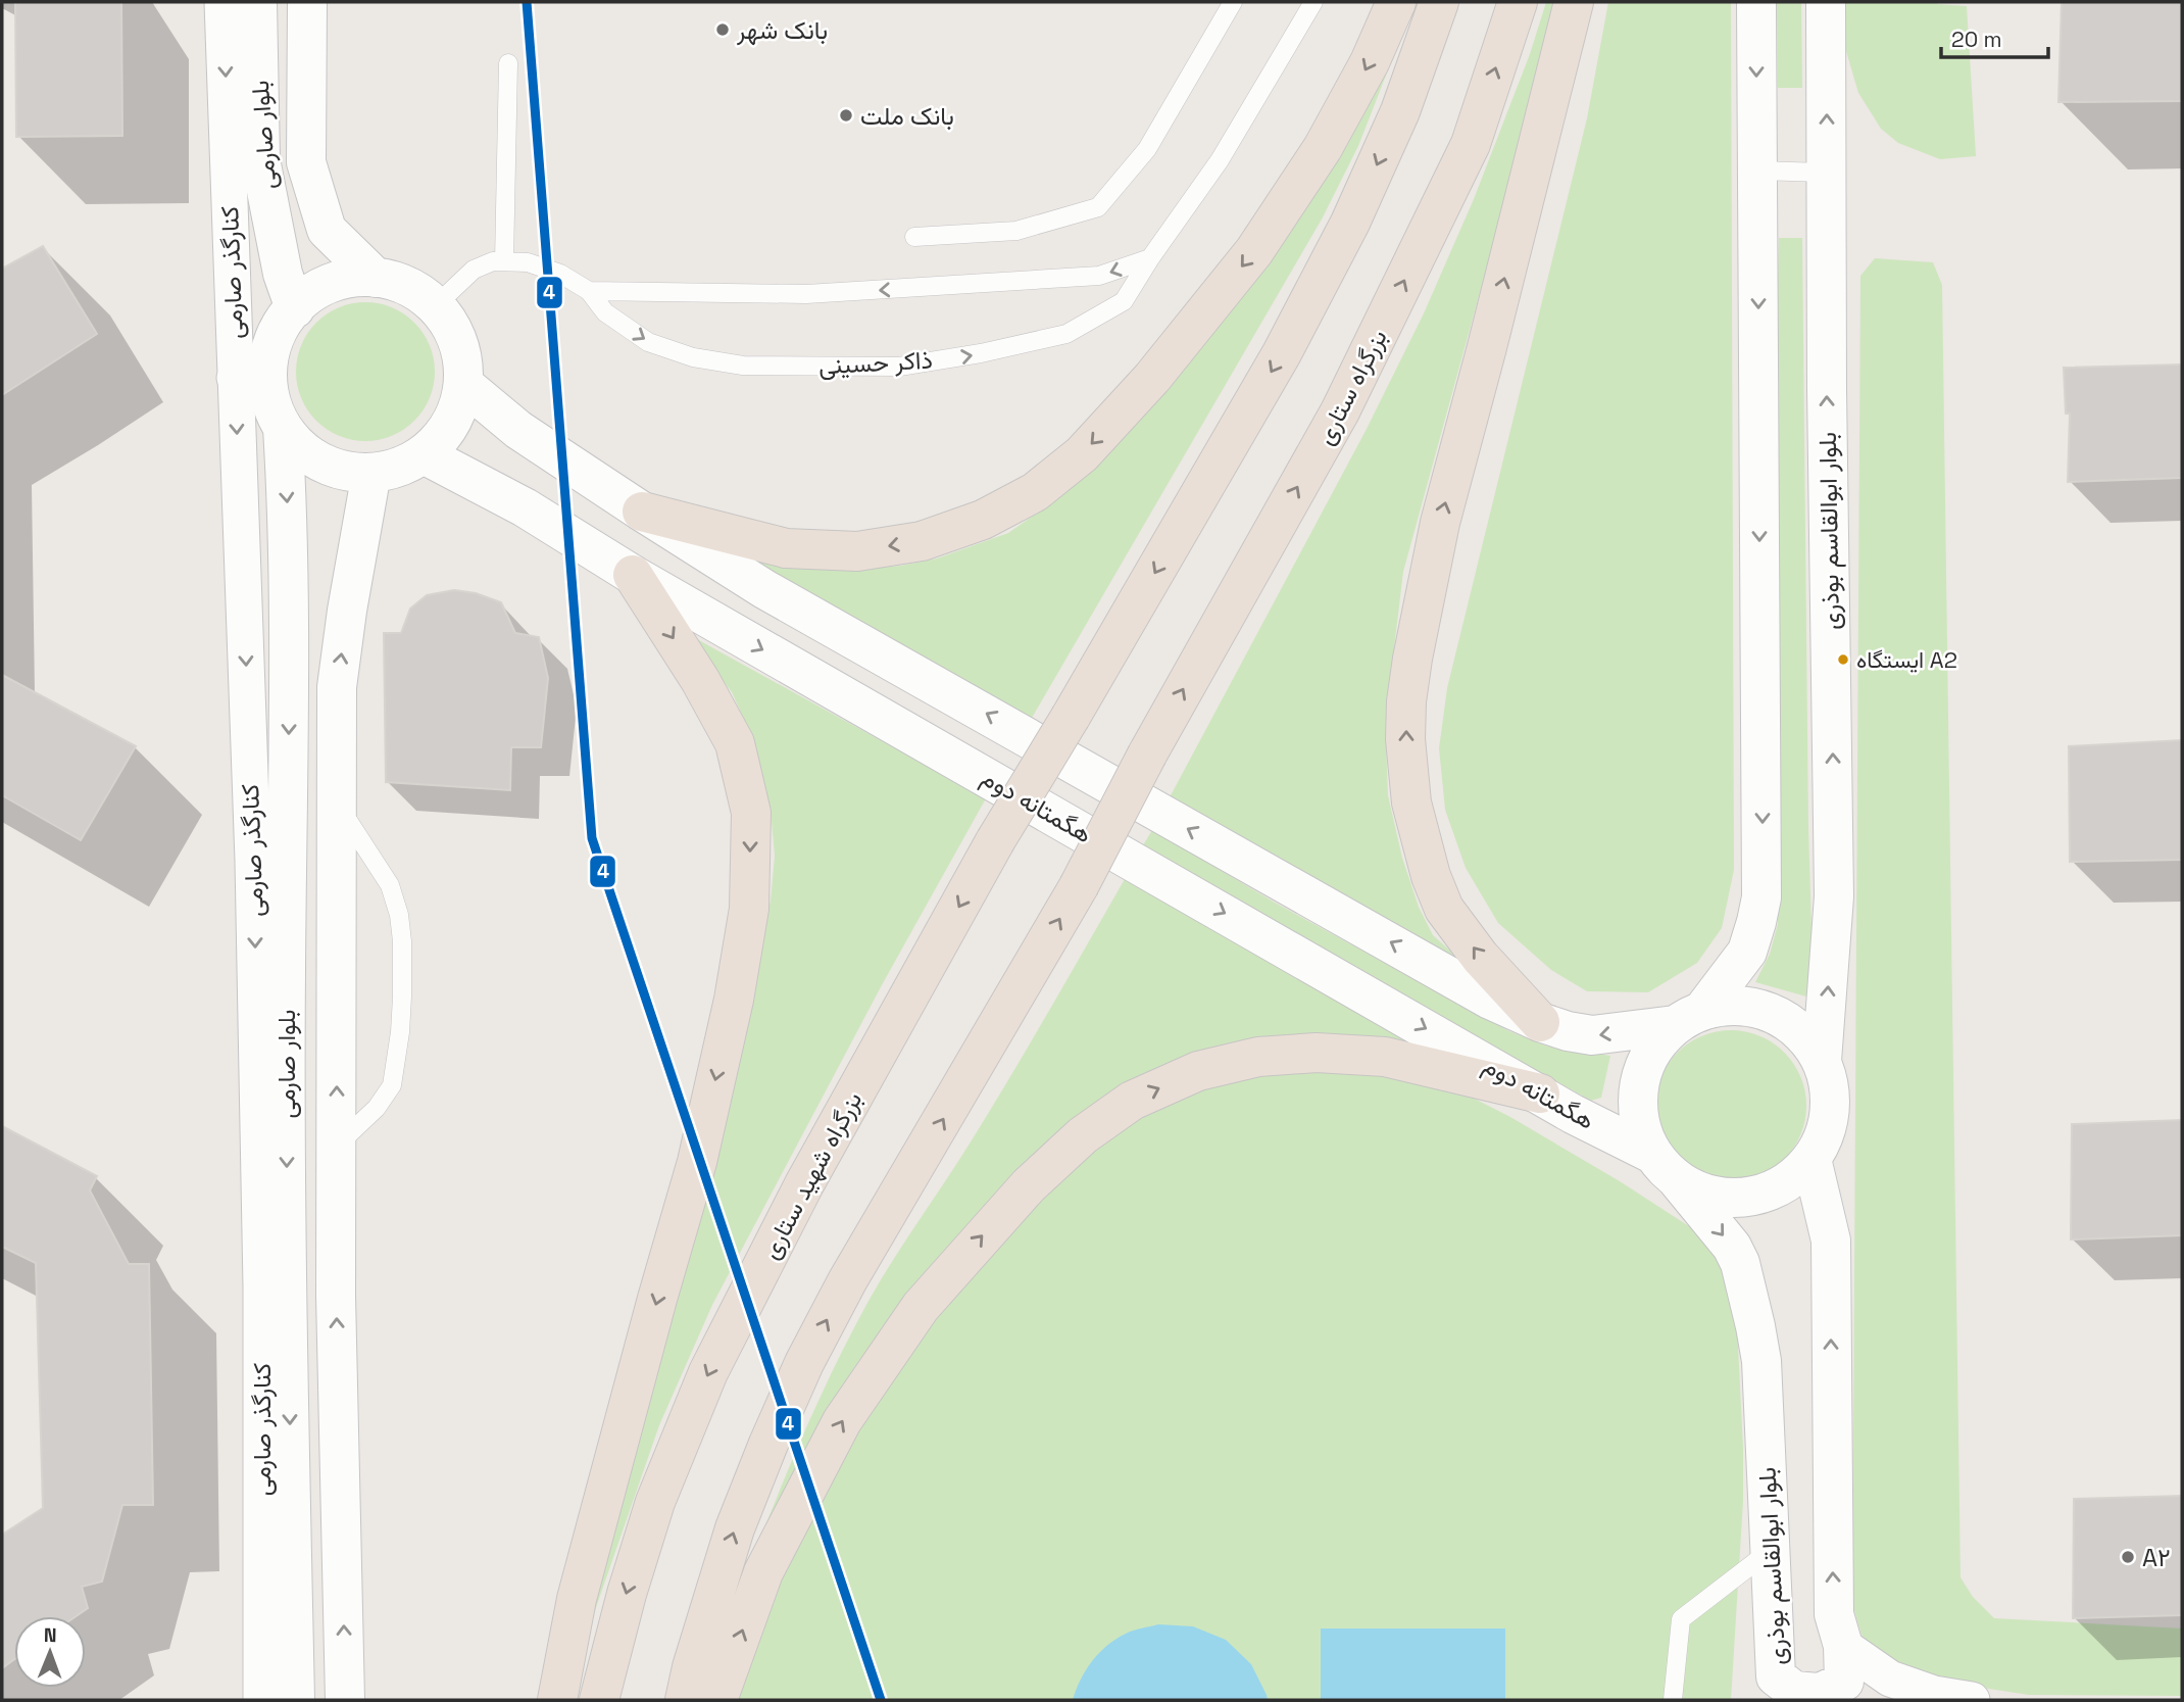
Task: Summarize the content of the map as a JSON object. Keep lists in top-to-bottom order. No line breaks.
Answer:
{"streets":{"highway":["بزرگراه ستاری","بزرگراه شهید ستاری"],"main road":["بلوار صارمی","بلوار ابوالقاسم بوذری","هگمتانه دوم"],"street":["کنارگذر صارمی"],"lane":["ذاکر حسینی"]},"crossings":[["بلوار صارمی","کنارگذر صارمی"],["بلوار صارمی","ذاکر حسینی"],["بلوار صارمی","هگمتانه دوم"],["کنارگذر صارمی","ذاکر حسینی"],["کنارگذر صارمی","هگمتانه دوم"],["ذاکر حسینی","هگمتانه دوم"],["بلوار ابوالقاسم بوذری","هگمتانه دوم"]],"one_way":["کنارگذر صارمی","بزرگراه ستاری","بزرگراه شهید ستاری"],"places":["بانک شهر","بانک ملت","ایستگاه A2","A۲"],"lines":["transit line 4"],"scale_bar":"20 m","north":"top"}
